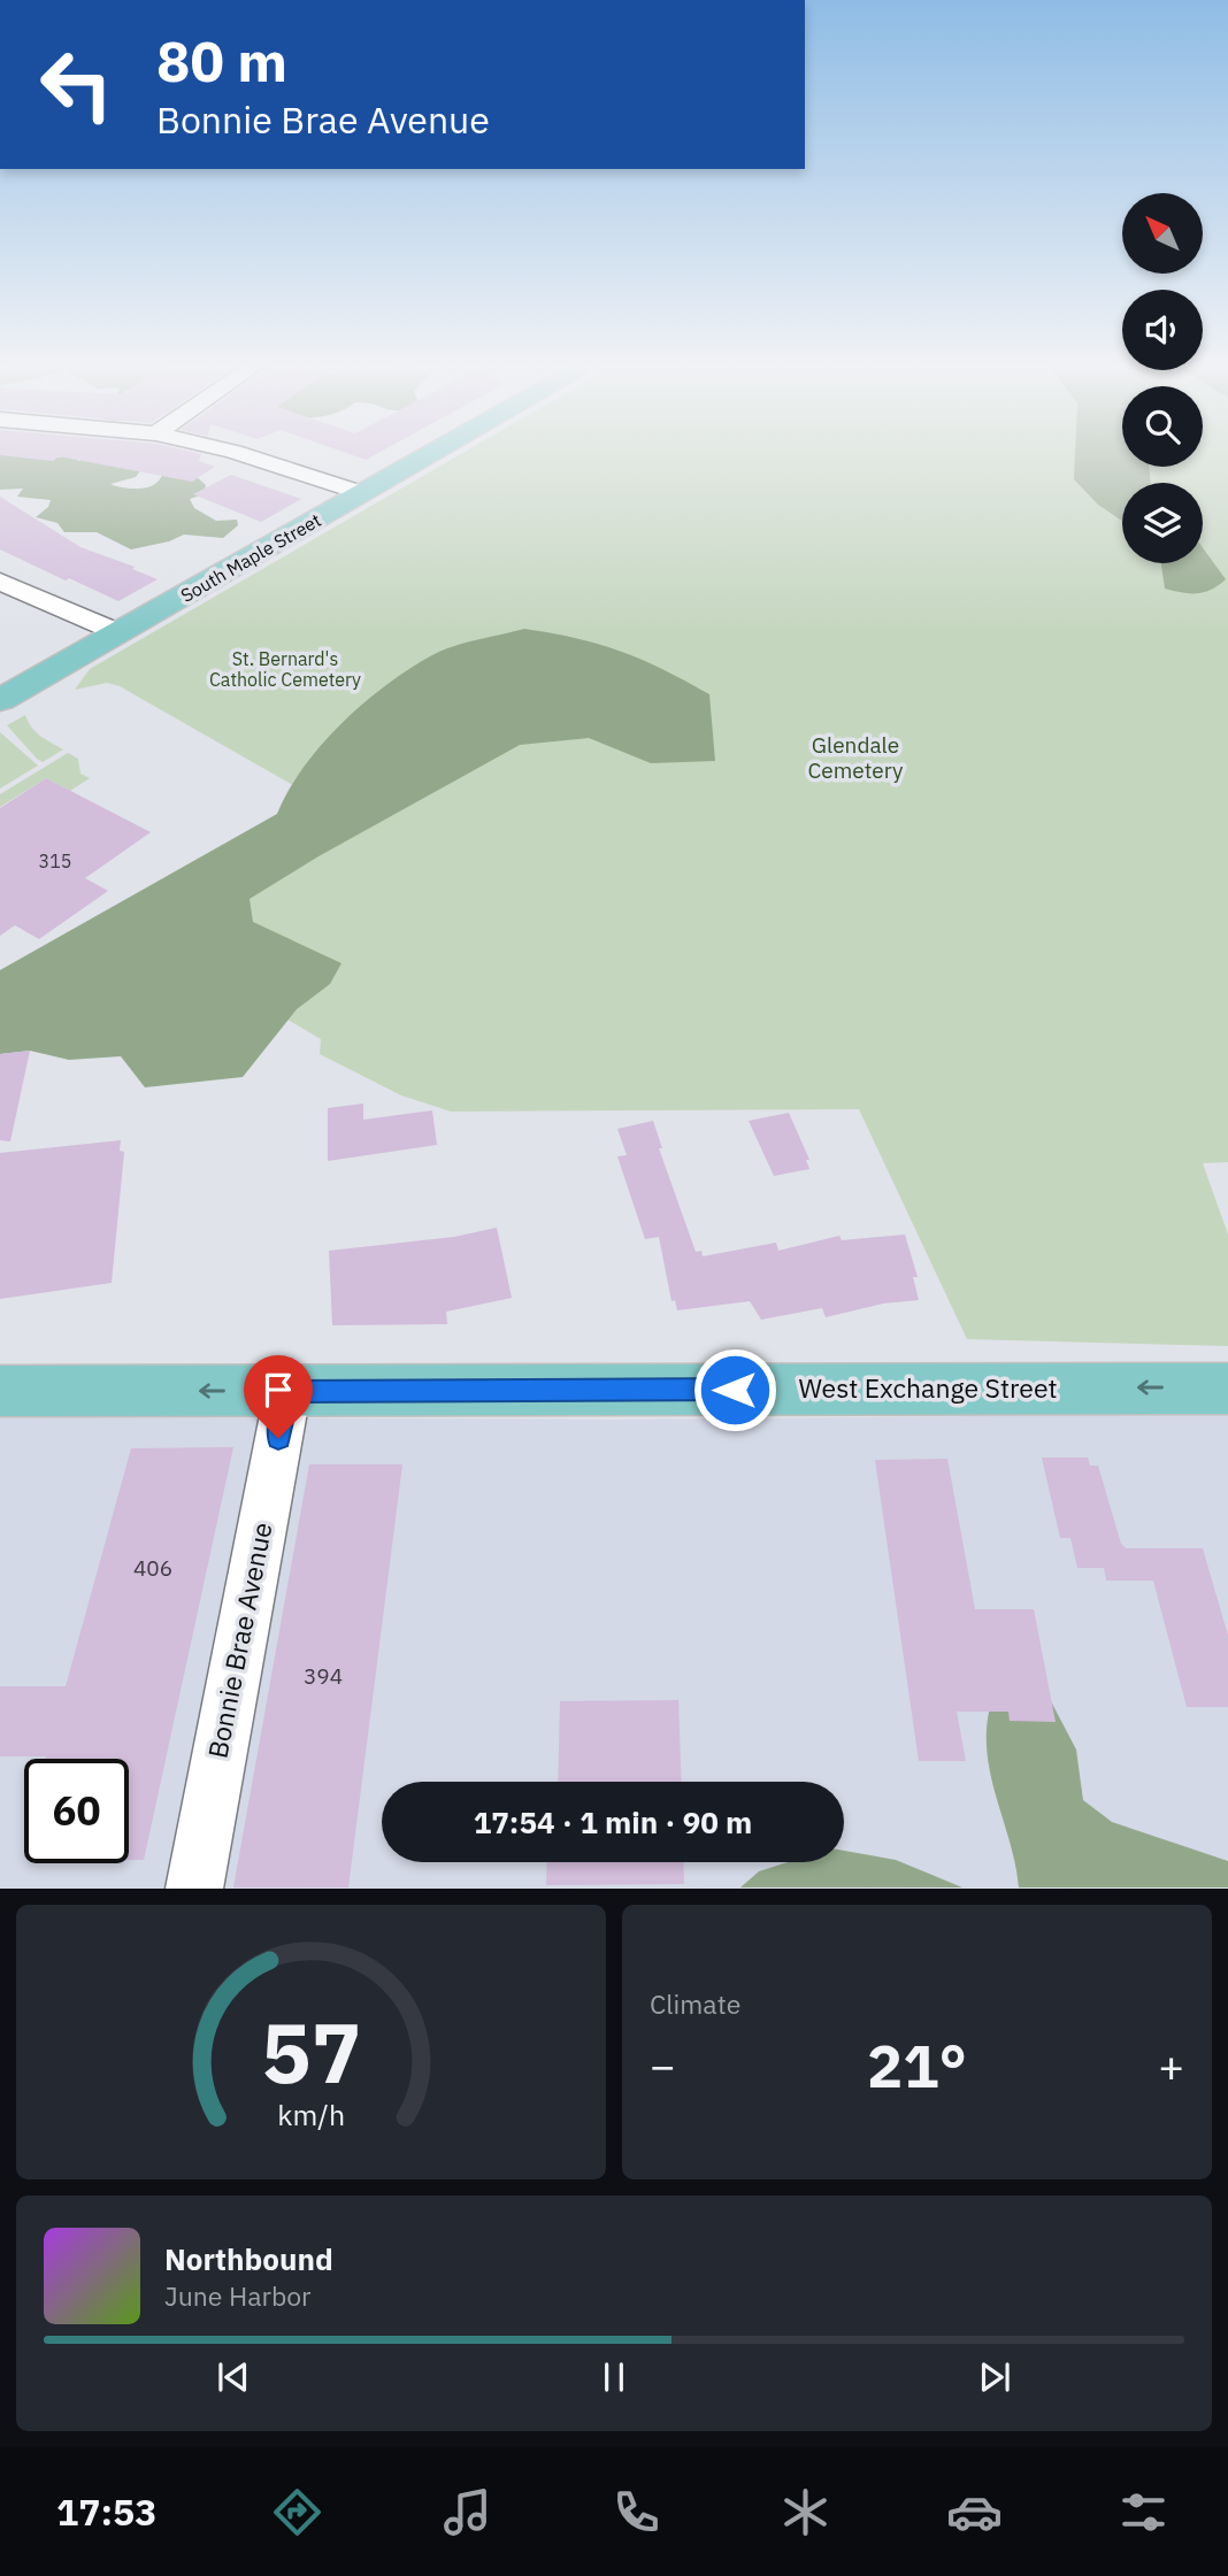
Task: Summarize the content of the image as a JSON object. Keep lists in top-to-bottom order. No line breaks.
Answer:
{"streets":{"main road":["South Maple Street","West Exchange Street"],"street":["Bonnie Brae Avenue"]},"crossings":[["West Exchange Street","Bonnie Brae Avenue"]],"one_way":["West Exchange Street"],"parks":["St. Bernard's Catholic Cemetery","Glendale Cemetery"],"house_numbers":["315","406","394"],"north":"top left","page":{"turn":["80 m","Bonnie Brae Avenue"],"limit":"60","trip":"17:54 · 1 min · 90 m","tile":"Climate","heat":["−","21°","+"],"song":["Northbound","June Harbor"],"tabs":"17:53","gauge":["57","km/h"]}}
